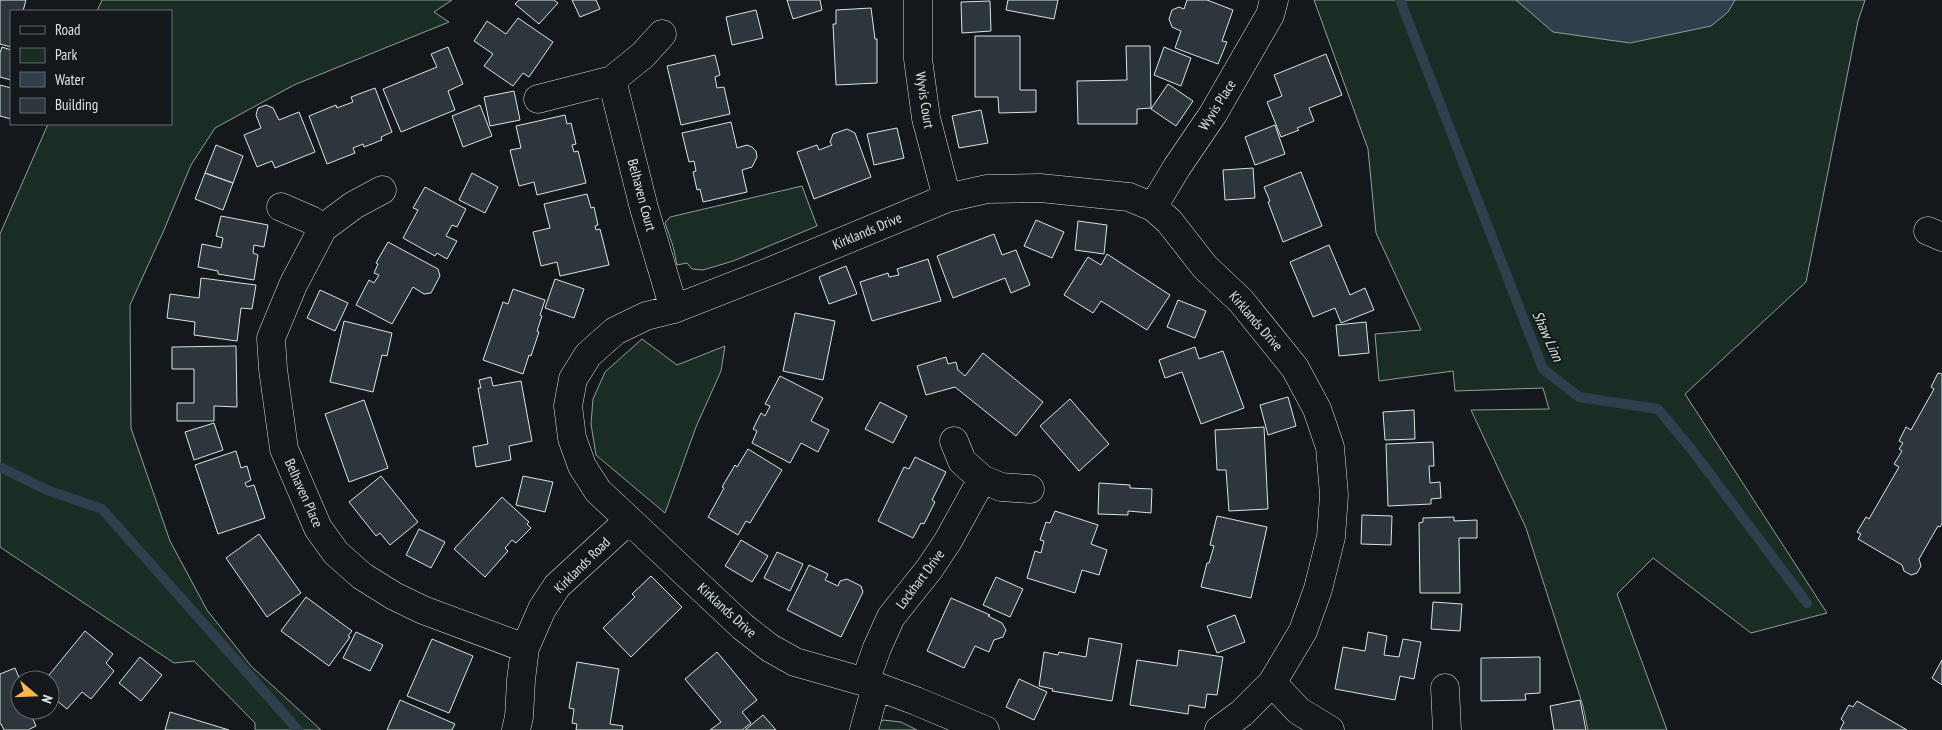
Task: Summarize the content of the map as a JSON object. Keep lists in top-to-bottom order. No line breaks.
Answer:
{"streets":{"street":["Wyvis Court","Wyvis Place","Belhaven Court","Kirklands Drive","Belhaven Place","Kirklands Road","Lockhart Drive"]},"crossings":[["Wyvis Court","Kirklands Drive"],["Wyvis Place","Kirklands Drive"],["Belhaven Court","Kirklands Drive"],["Kirklands Drive","Kirklands Road"],["Kirklands Drive","Lockhart Drive"],["Belhaven Place","Kirklands Road"]],"water":["Shaw Linn"],"legend":["Road","Park","Water","Building"],"north":"right"}
